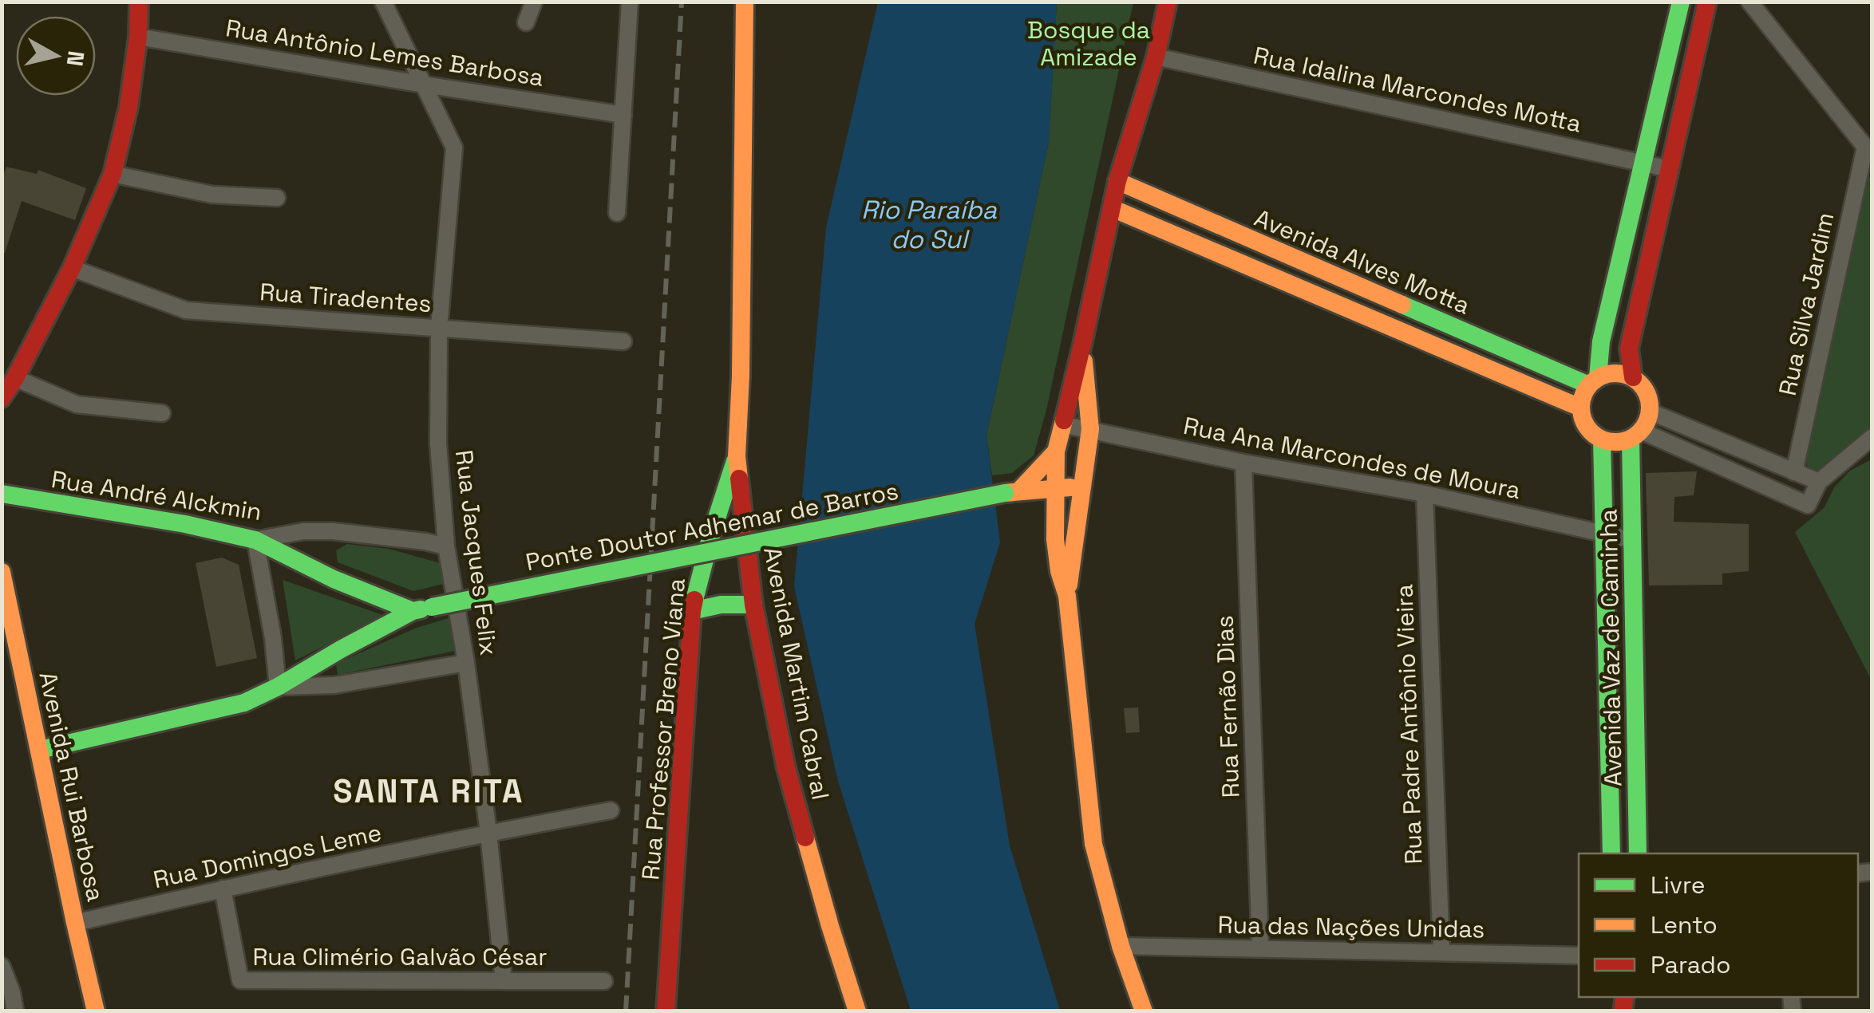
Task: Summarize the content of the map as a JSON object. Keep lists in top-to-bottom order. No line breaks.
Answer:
{"streets":{"street":["Rua Antônio Lemes Barbosa","Rua Idalina Marcondes Motta","Avenida Alves Motta","Rua Tiradentes","Rua Silva Jardim","Rua Ana Marcondes de Moura","Rua André Alckmin","Ponte Doutor Adhemar de Barros","Rua Jacques Felix","Avenida Vaz de Caminha","Avenida Martim Cabral","Rua Fernão Dias","Rua Padre Antônio Vieira","Rua Professor Breno Viana","Avenida Rui Barbosa","Rua Domingos Leme","Rua das Nações Unidas","Rua Climério Galvão César"]},"crossings":[["Rua Antônio Lemes Barbosa","Rua Jacques Felix"],["Avenida Alves Motta","Avenida Vaz de Caminha"],["Rua Tiradentes","Rua Jacques Felix"],["Rua Ana Marcondes de Moura","Avenida Vaz de Caminha"],["Rua Ana Marcondes de Moura","Rua Fernão Dias"],["Rua Ana Marcondes de Moura","Rua Padre Antônio Vieira"],["Rua André Alckmin","Rua Jacques Felix"],["Ponte Doutor Adhemar de Barros","Avenida Rui Barbosa"],["Rua Jacques Felix","Rua Domingos Leme"],["Rua Jacques Felix","Rua Climério Galvão César"],["Avenida Martim Cabral","Rua Professor Breno Viana"],["Rua Fernão Dias","Rua das Nações Unidas"],["Rua Padre Antônio Vieira","Rua das Nações Unidas"],["Avenida Rui Barbosa","Rua Domingos Leme"],["Rua Domingos Leme","Rua Climério Galvão César"]],"districts":["SANTA RITA"],"water":["Rio Paraíba do Sul"],"parks":["Bosque da Amizade"],"legend":["Livre","Lento","Parado"],"north":"right"}
